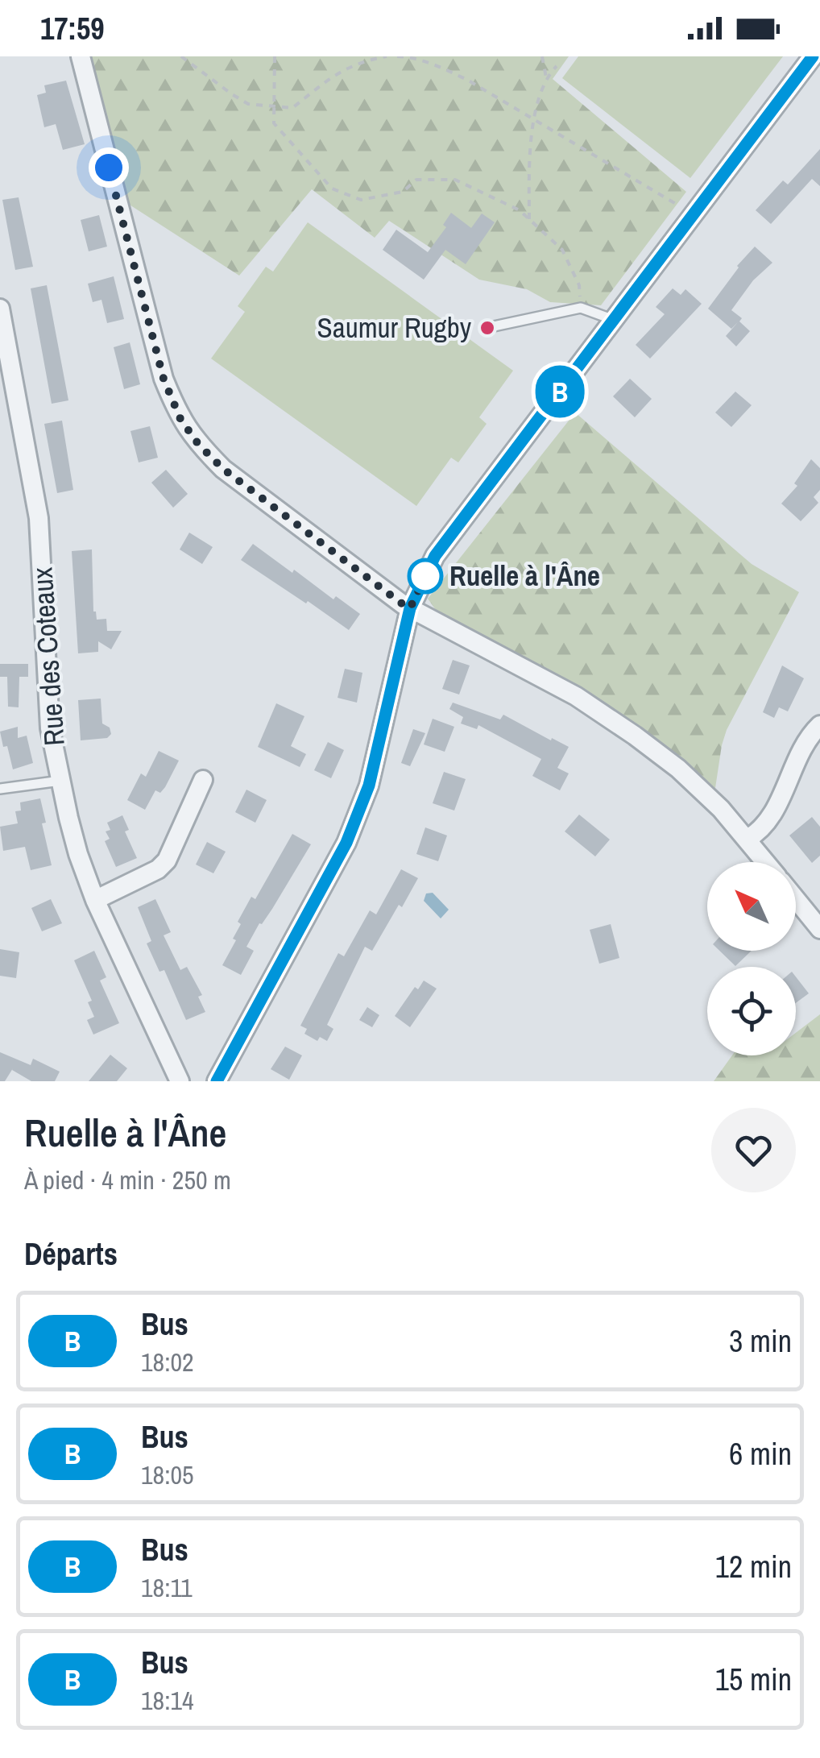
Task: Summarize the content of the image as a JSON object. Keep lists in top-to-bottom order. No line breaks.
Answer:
{"streets":{"street":["Rue des Coteaux"]},"places":["Saumur Rugby","Ruelle à l'Âne"],"lines":["bus line B"],"north":"top left","page":{"status":"17:59","on_map":"B","heading":[["Ruelle à l'Âne","À pied · 4 min · 250 m"],"Départs"],"list":[{"mark":"B","name":"Bus","note":"18:02","value":"3 min"},{"mark":"B","name":"Bus","note":"18:05","value":"6 min"},{"mark":"B","name":"Bus","note":"18:11","value":"12 min"},{"mark":"B","name":"Bus","note":"18:14","value":"15 min"}]}}
